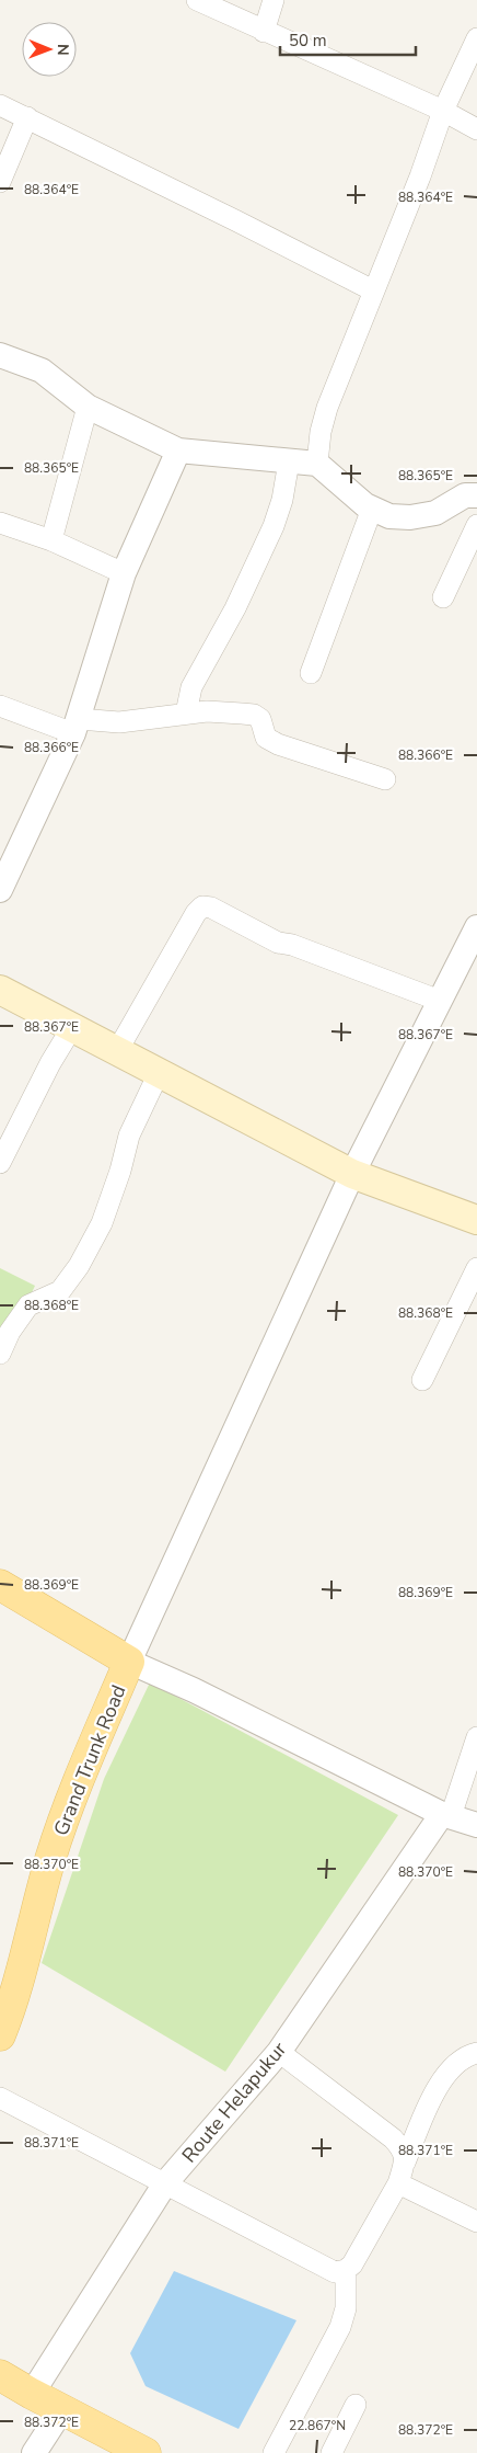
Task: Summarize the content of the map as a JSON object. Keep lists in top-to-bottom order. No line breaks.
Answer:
{"streets":{"main road":["Grand Trunk Road"],"street":["Route Helapukur"]},"scale_bar":"50 m","north":"right","coordinates":["88.364°E","88.365°E","88.366°E","88.367°E","88.368°E","88.369°E","88.370°E","88.371°E","88.372°E","22.867°N"]}
